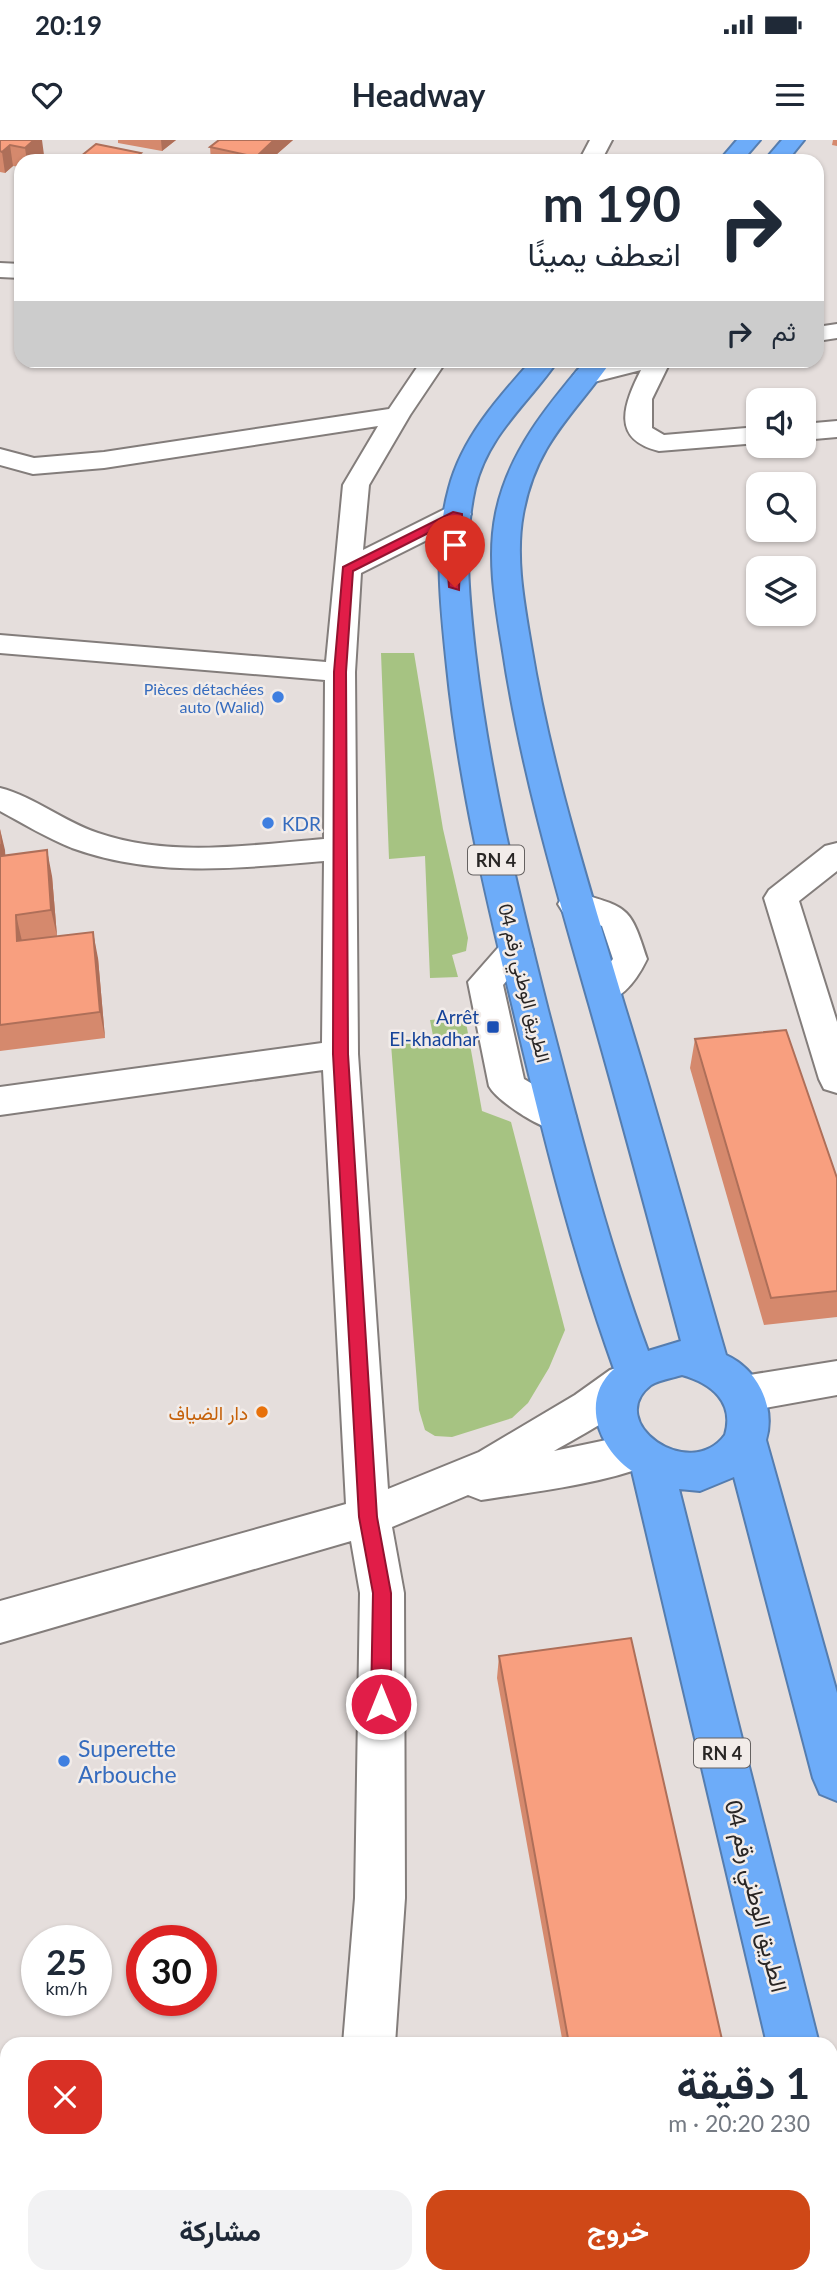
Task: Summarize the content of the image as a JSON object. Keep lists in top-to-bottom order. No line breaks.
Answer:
{"streets":{"highway":["RN 4","الطريق الوطني رقم 04"]},"places":{"other":["Pièces détachées auto (Walid)","KDR","دار الضياف","Superette Arbouche"],"transit":["Arrêt El-khadhar"]},"page":{"status":"20:19","header":"Headway","turn":["190 m","انعطف يمينًا"],"then":"ثم","speed":"25 km/h","limit":"30","heading":["1 دقيقة","230 m · 20:20"],"buttons":["خروج","مشاركة"]}}
